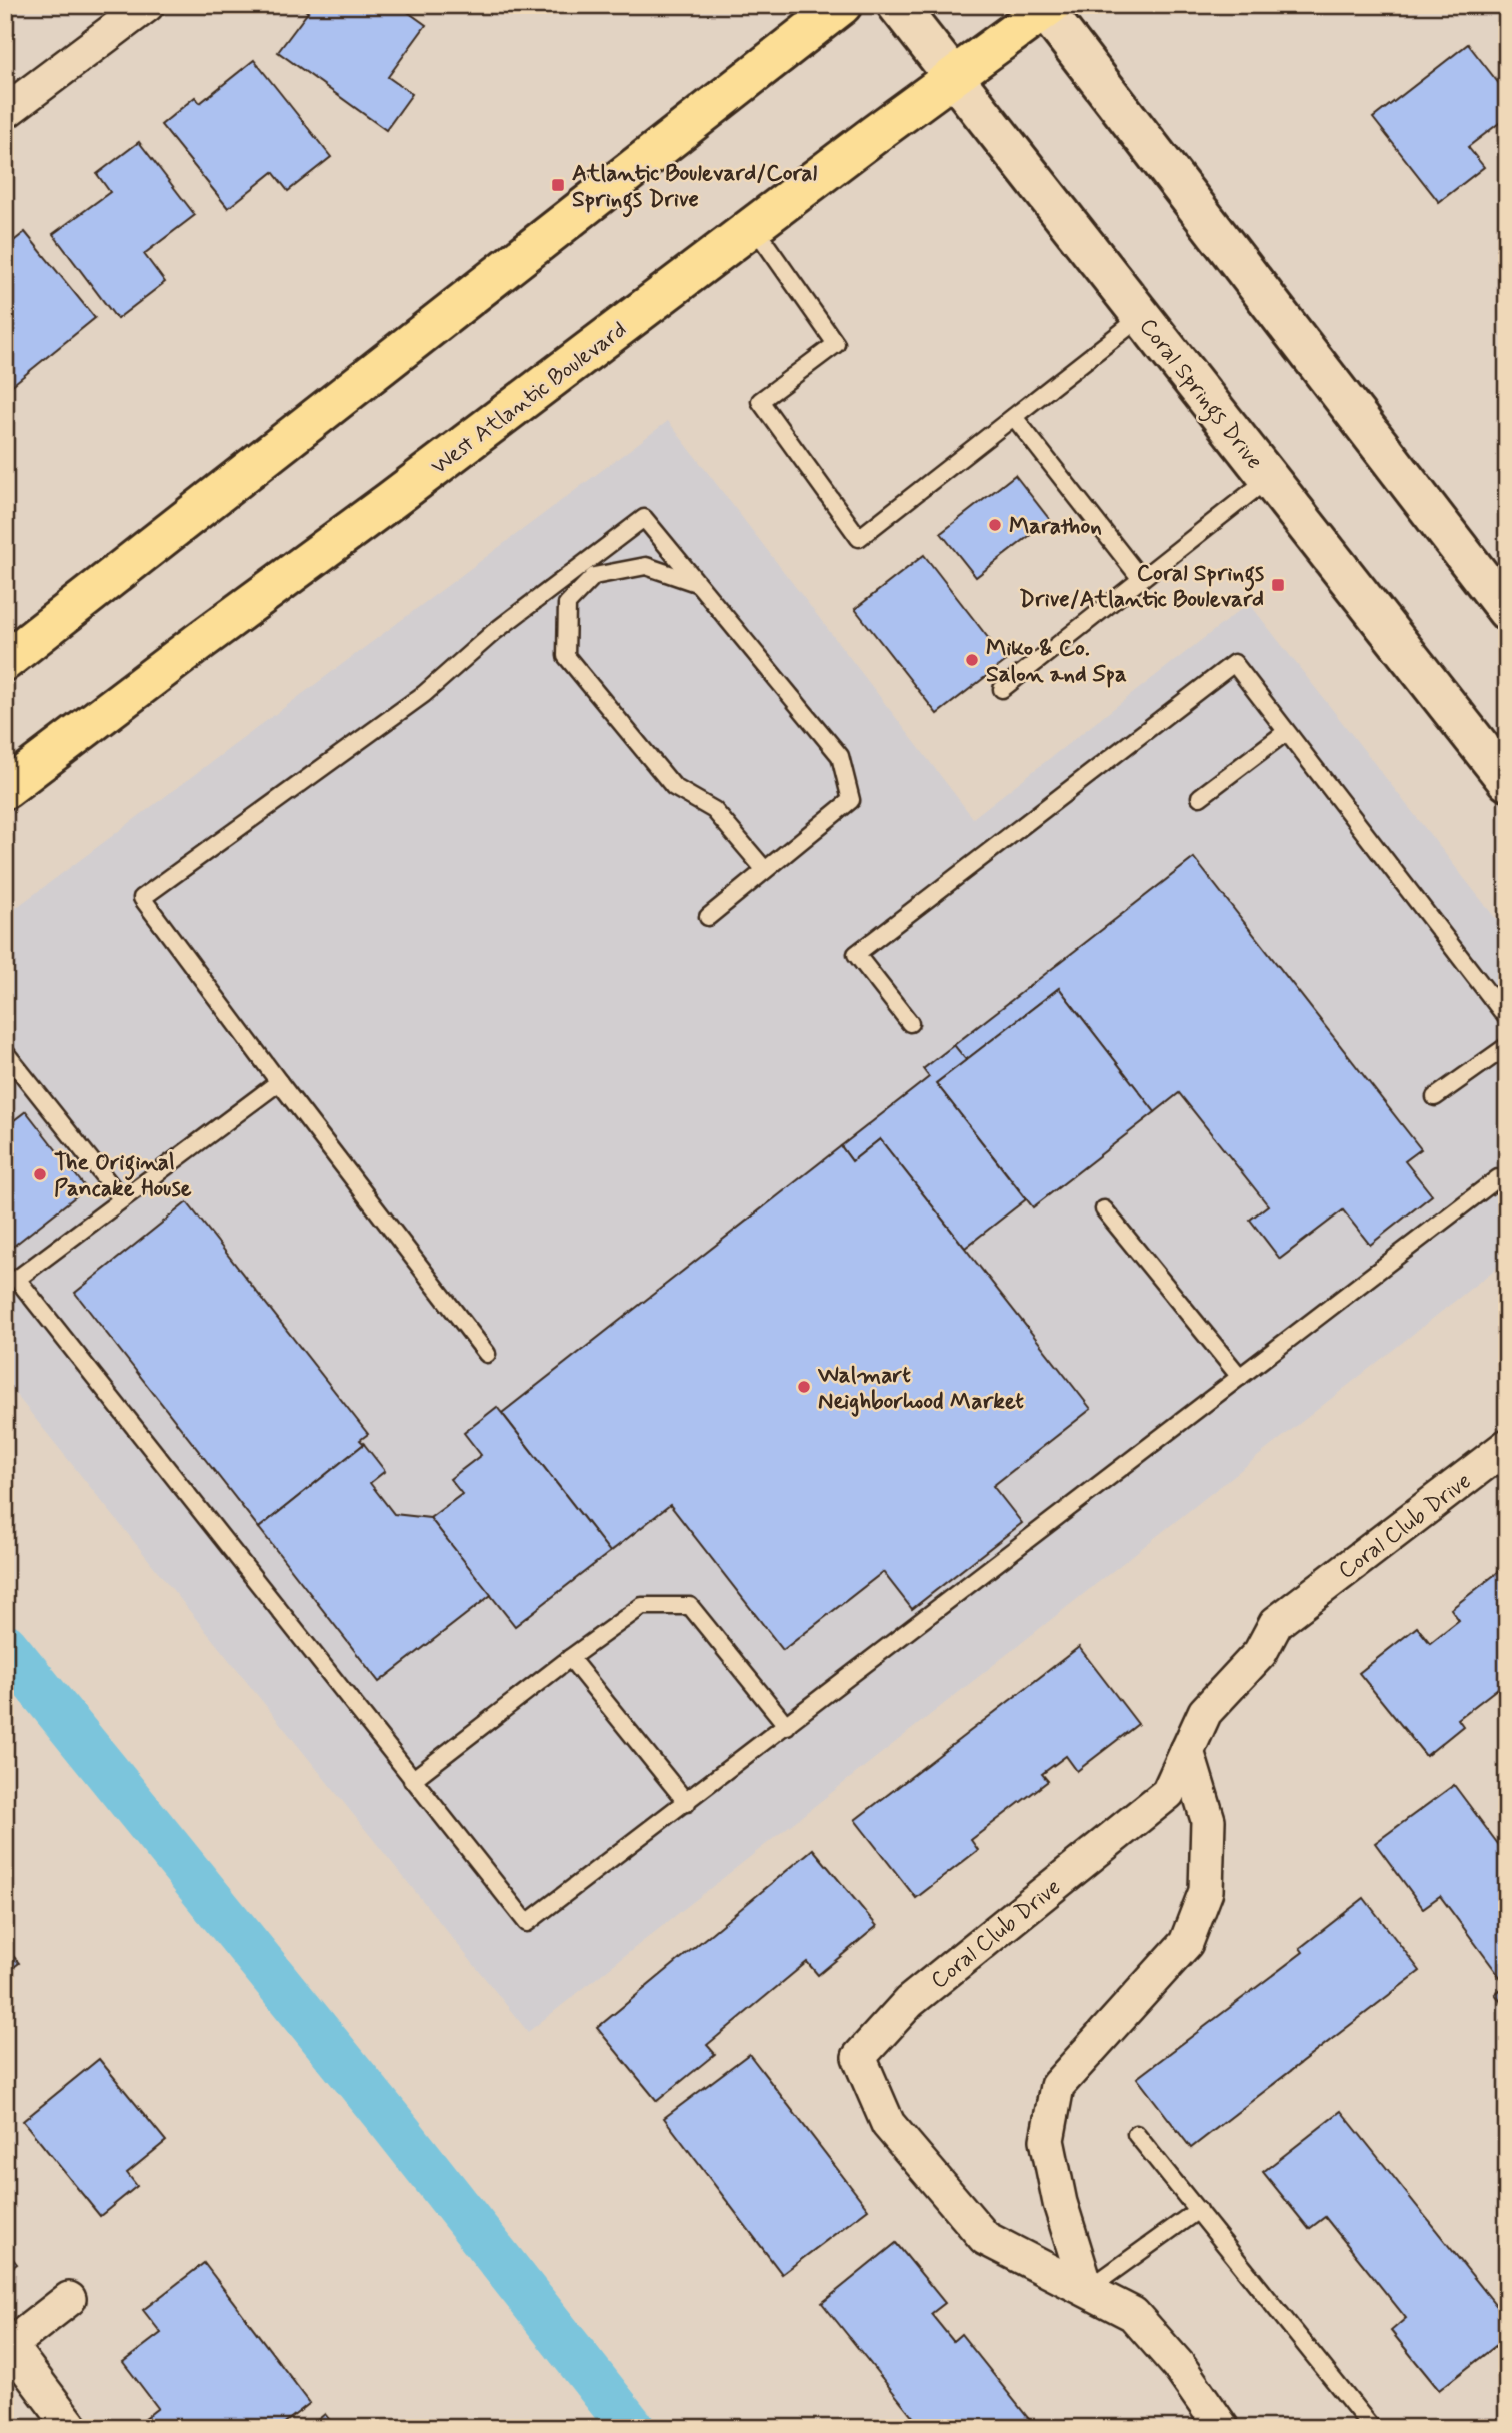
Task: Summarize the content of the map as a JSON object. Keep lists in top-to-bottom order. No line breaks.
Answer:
{"streets":{"main road":["Coral Springs Drive","West Atlantic Boulevard"],"street":["Coral Club Drive"]},"crossings":[["Coral Springs Drive","West Atlantic Boulevard"]],"places":{"transit":["Atlantic Boulevard/Coral Springs Drive","Coral Springs Drive/Atlantic Boulevard"],"other":["Marathon","Miko & Co. Salon and Spa","The Original Pancake House","Walmart Neighborhood Market"]}}
